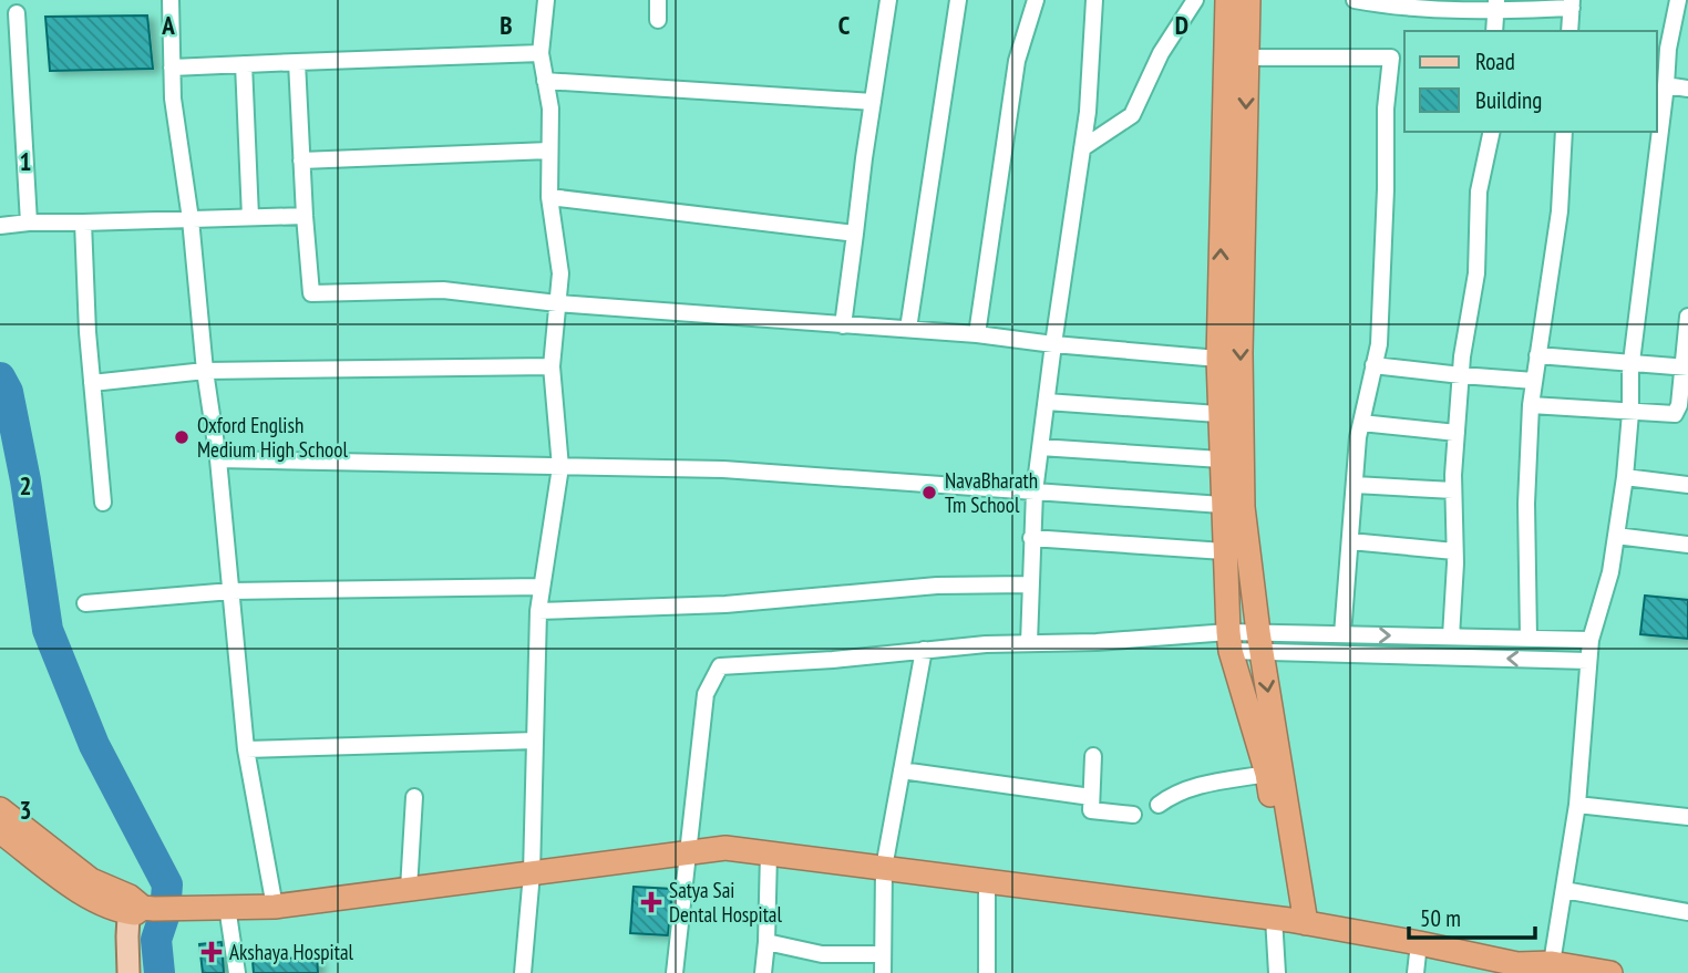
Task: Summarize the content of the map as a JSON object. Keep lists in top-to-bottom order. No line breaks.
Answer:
{"places":{"other":["Oxford English Medium High School","NavaBharath Tm School"],"health":["Satya Sai Dental Hospital","Akshaya Hospital"]},"legend":["Road","Building"],"scale_bar":"50 m","grid":{"columns":["A","B","C","D"],"rows":["1","2","3"]}}
